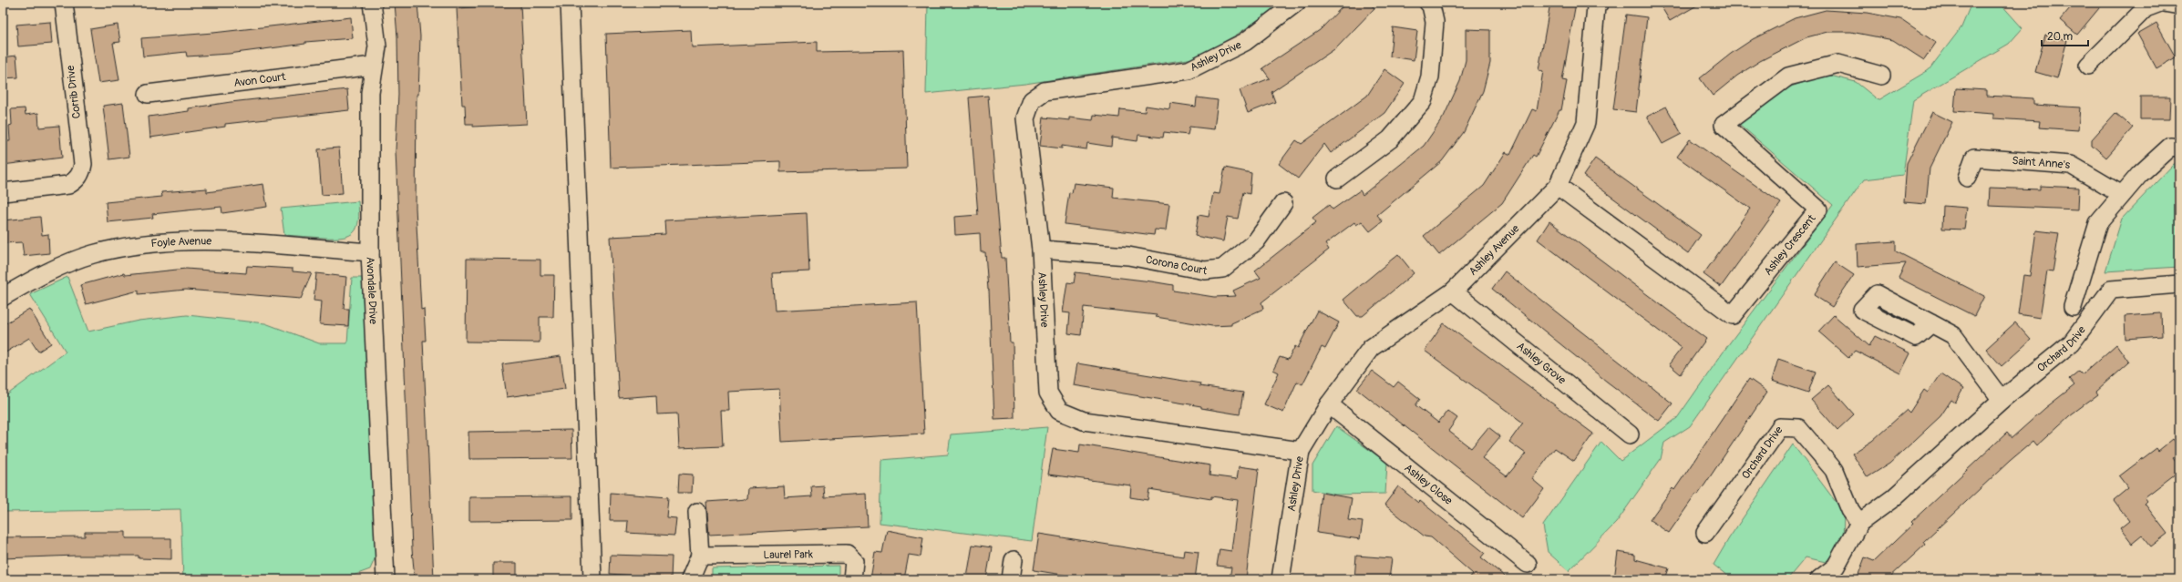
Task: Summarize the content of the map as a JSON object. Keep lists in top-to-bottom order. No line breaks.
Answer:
{"streets":{"street":["Ashley Drive","Avon Court","Corrib Drive","Saint Anne's","Foyle Avenue","Ashley Crescent","Ashley Avenue","Corona Court","Avondale Drive","Orchard Drive","Ashley Grove","Ashley Close","Laurel Park"]},"crossings":[["Ashley Drive","Ashley Avenue"],["Ashley Drive","Corona Court"],["Avon Court","Avondale Drive"],["Foyle Avenue","Avondale Drive"],["Ashley Crescent","Ashley Avenue"],["Ashley Avenue","Ashley Grove"],["Ashley Avenue","Ashley Close"]],"scale_bar":"20 m"}
